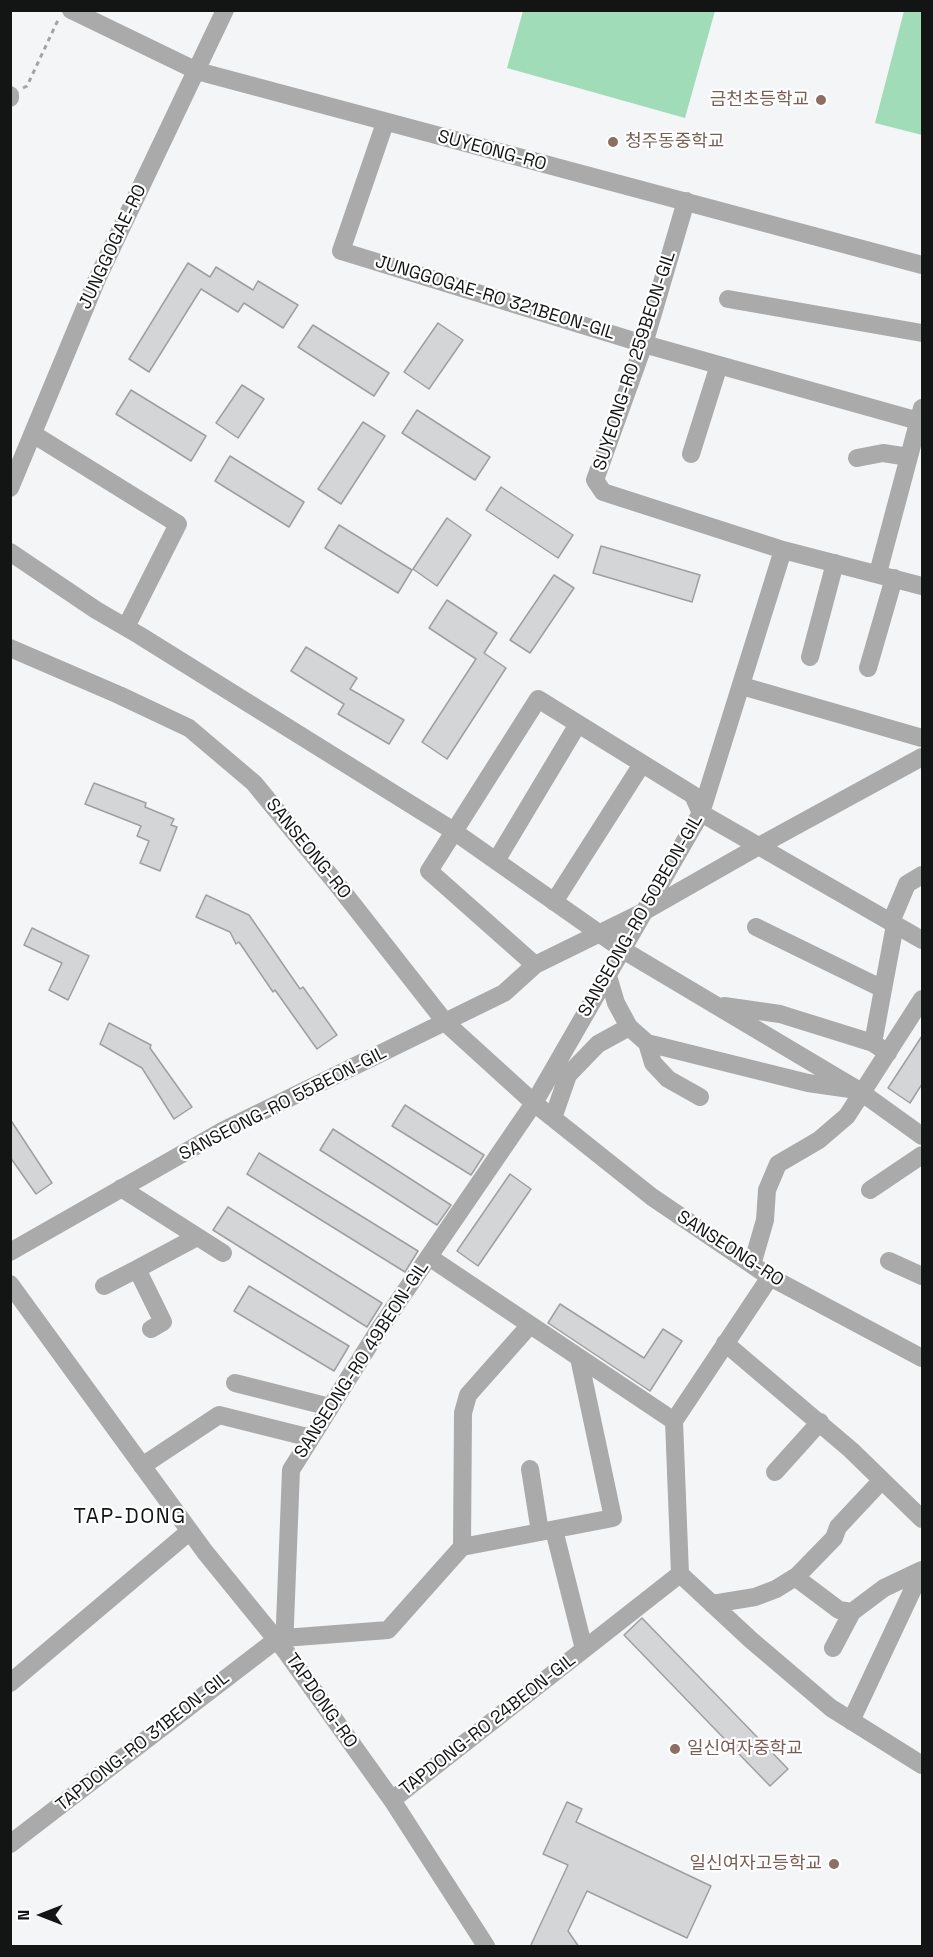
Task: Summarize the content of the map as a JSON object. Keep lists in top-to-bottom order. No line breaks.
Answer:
{"streets":{"street":["SUYEONG-RO","JUNGGOGAE-RO","JUNGGOGAE-RO 321BEON-GIL","SUYEONG-RO 259BEON-GIL","SANSEONG-RO","SANSEONG-RO 50BEON-GIL","SANSEONG-RO 55BEON-GIL","SANSEONG-RO 49BEON-GIL","TAPDONG-RO","TAPDONG-RO 24BEON-GIL","TAPDONG-RO 31BEON-GIL"]},"crossings":[["SUYEONG-RO","JUNGGOGAE-RO"],["SUYEONG-RO","JUNGGOGAE-RO 321BEON-GIL"],["SUYEONG-RO","SUYEONG-RO 259BEON-GIL"],["JUNGGOGAE-RO 321BEON-GIL","SUYEONG-RO 259BEON-GIL"],["SUYEONG-RO 259BEON-GIL","SANSEONG-RO 50BEON-GIL"],["SANSEONG-RO","SANSEONG-RO 50BEON-GIL"],["SANSEONG-RO","SANSEONG-RO 55BEON-GIL"],["SANSEONG-RO","SANSEONG-RO 49BEON-GIL"],["SANSEONG-RO 50BEON-GIL","SANSEONG-RO 55BEON-GIL"],["SANSEONG-RO 50BEON-GIL","SANSEONG-RO 49BEON-GIL"],["SANSEONG-RO 49BEON-GIL","TAPDONG-RO"],["SANSEONG-RO 49BEON-GIL","TAPDONG-RO 31BEON-GIL"],["TAPDONG-RO","TAPDONG-RO 24BEON-GIL"],["TAPDONG-RO","TAPDONG-RO 31BEON-GIL"]],"districts":["TAP-DONG"],"places":["금천초등학교","청주동중학교","일신여자중학교","일신여자고등학교"],"north":"left"}
